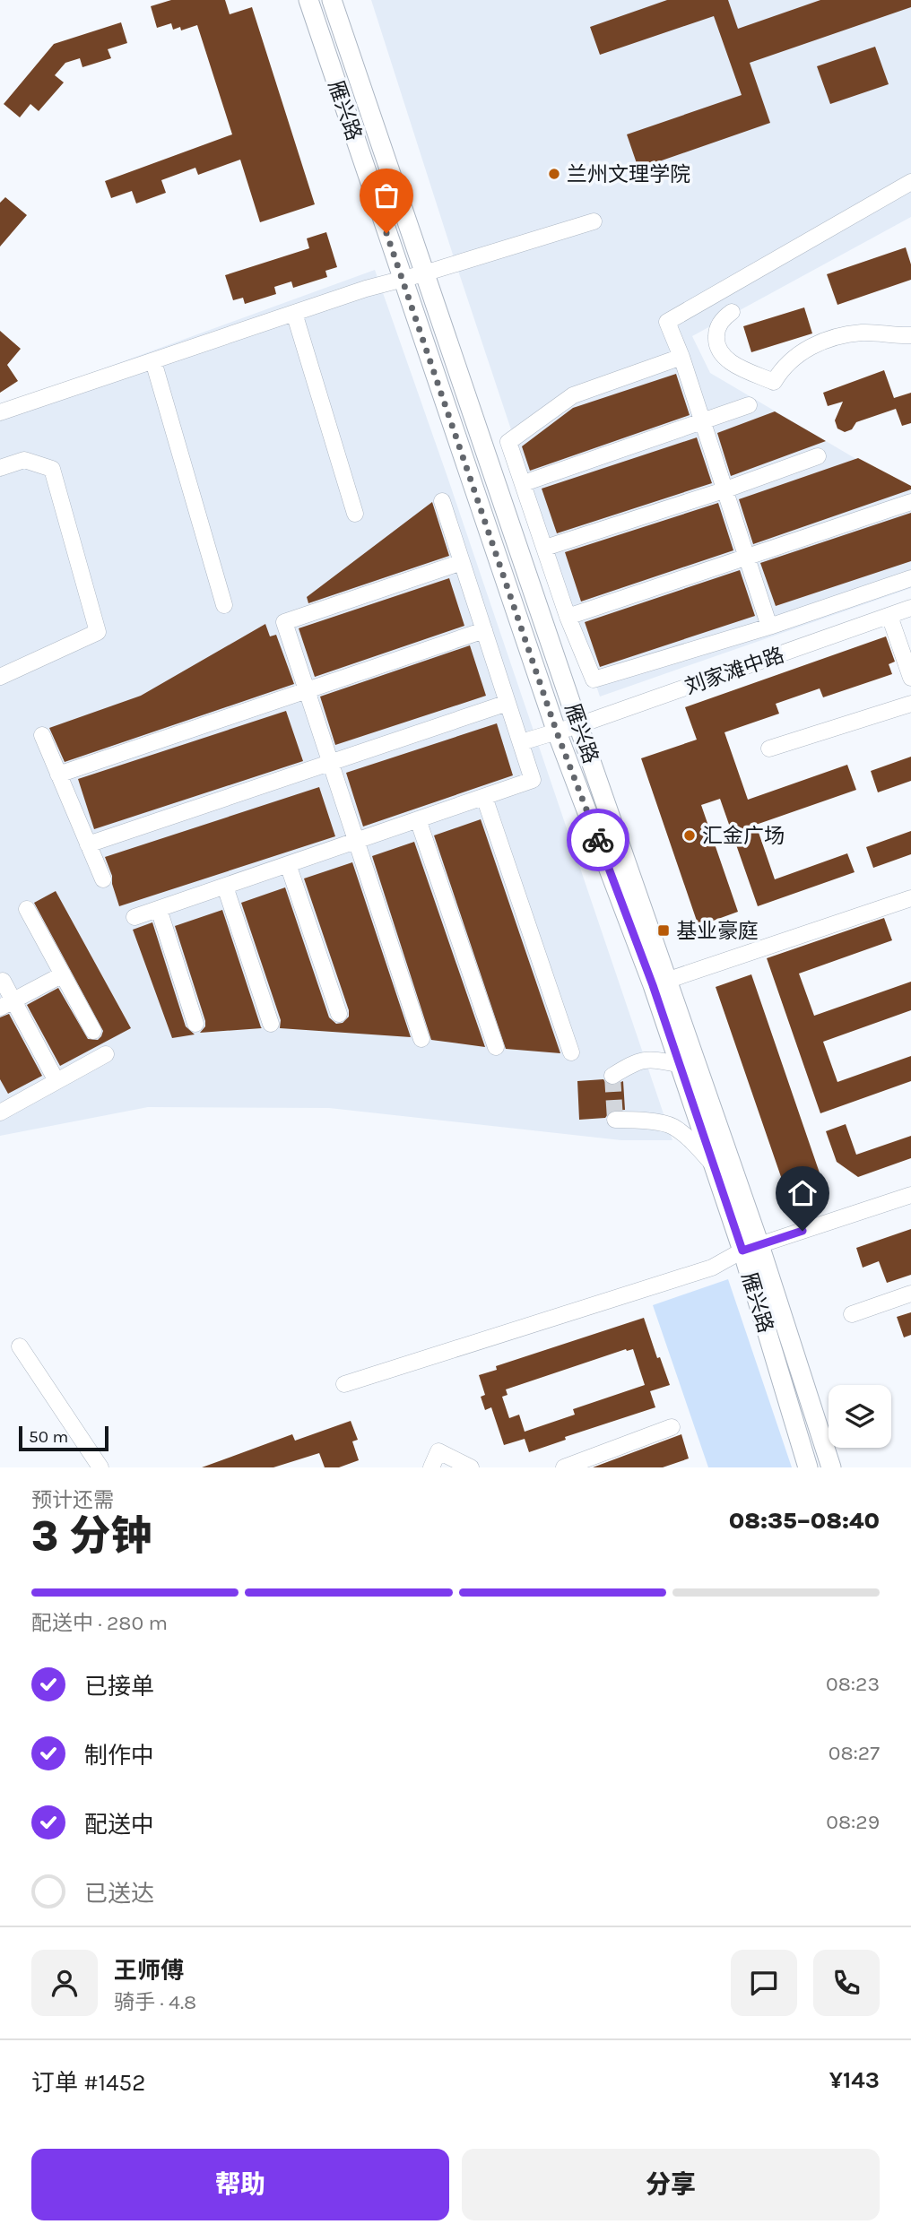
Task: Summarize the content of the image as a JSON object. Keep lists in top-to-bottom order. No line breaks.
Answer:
{"streets":{"main road":["雁兴路"],"street":["刘家滩中路"]},"crossings":[["雁兴路","刘家滩中路"]],"places":{"other":["兰州文理学院","汇金广场"],"transit":["基业豪庭"]},"scale_bar":"50 m","page":{"scale":"50 m","heading":["3 分钟","预计还需","08:35–08:40"],"panel":["王师傅","骑手 · 4.8","订单 #1452","¥143"],"bar":"配送中 · 280 m","list":[["已接单","08:23"],["制作中","08:27"],["配送中","08:29"],"已送达"],"buttons":["帮助","分享"]}}
